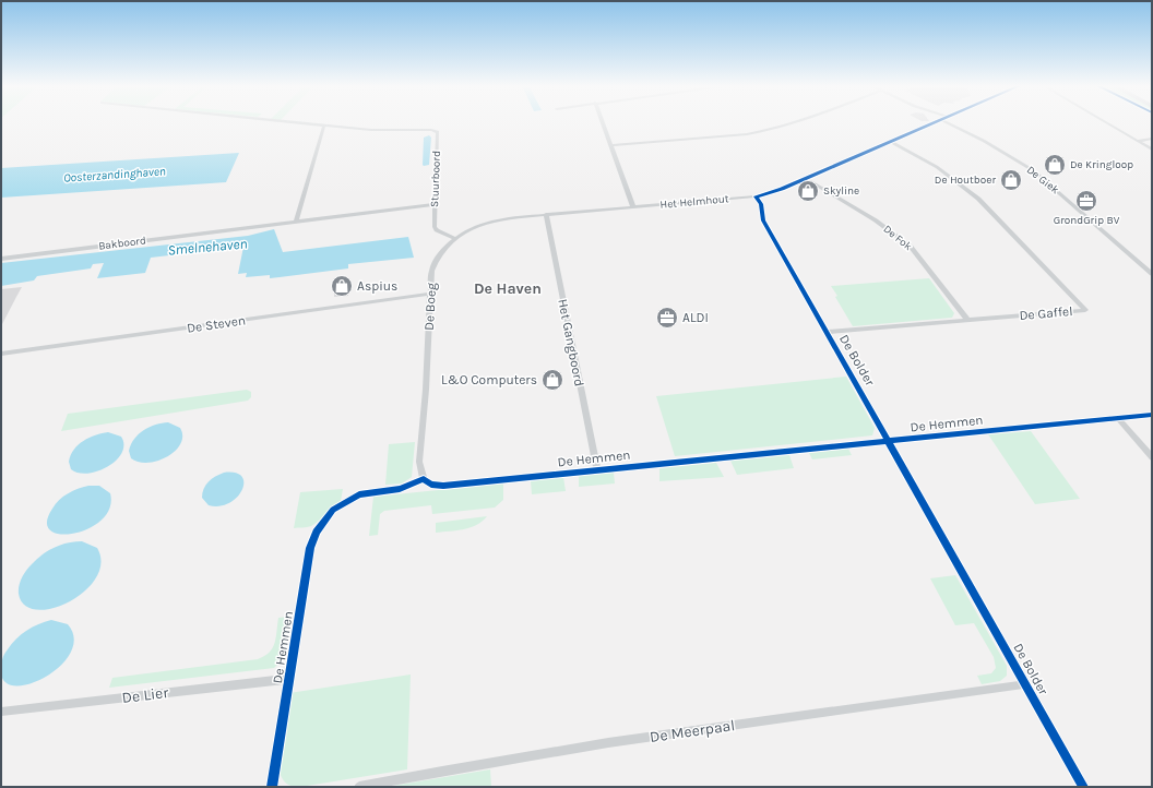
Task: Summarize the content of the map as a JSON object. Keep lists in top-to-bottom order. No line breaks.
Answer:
{"streets":{"street":["Stuurboord","De Giek","Het Helmhout","De Fok","Bakboord","De Boeg","De Gaffel","De Steven","Het Gangboord","De Bolder","De Hemmen","De Lier","De Meerpaal"]},"crossings":[["Stuurboord","Bakboord"],["Stuurboord","De Boeg"],["Het Helmhout","De Boeg"],["Het Helmhout","Het Gangboord"],["Het Helmhout","De Bolder"],["De Fok","De Gaffel"],["De Boeg","De Steven"],["De Boeg","Het Gangboord"],["De Boeg","De Hemmen"],["De Gaffel","De Bolder"],["Het Gangboord","De Hemmen"],["De Bolder","De Hemmen"],["De Bolder","De Meerpaal"],["De Hemmen","De Lier"]],"districts":["De Haven"],"water":["Oosterzandinghaven","Smelnehaven"],"places":{"shop":["De Kringloop","De Houtboer","Skyline","Aspius","L&O Computers"],"office":["GrondGrip BV","ALDI"]}}
